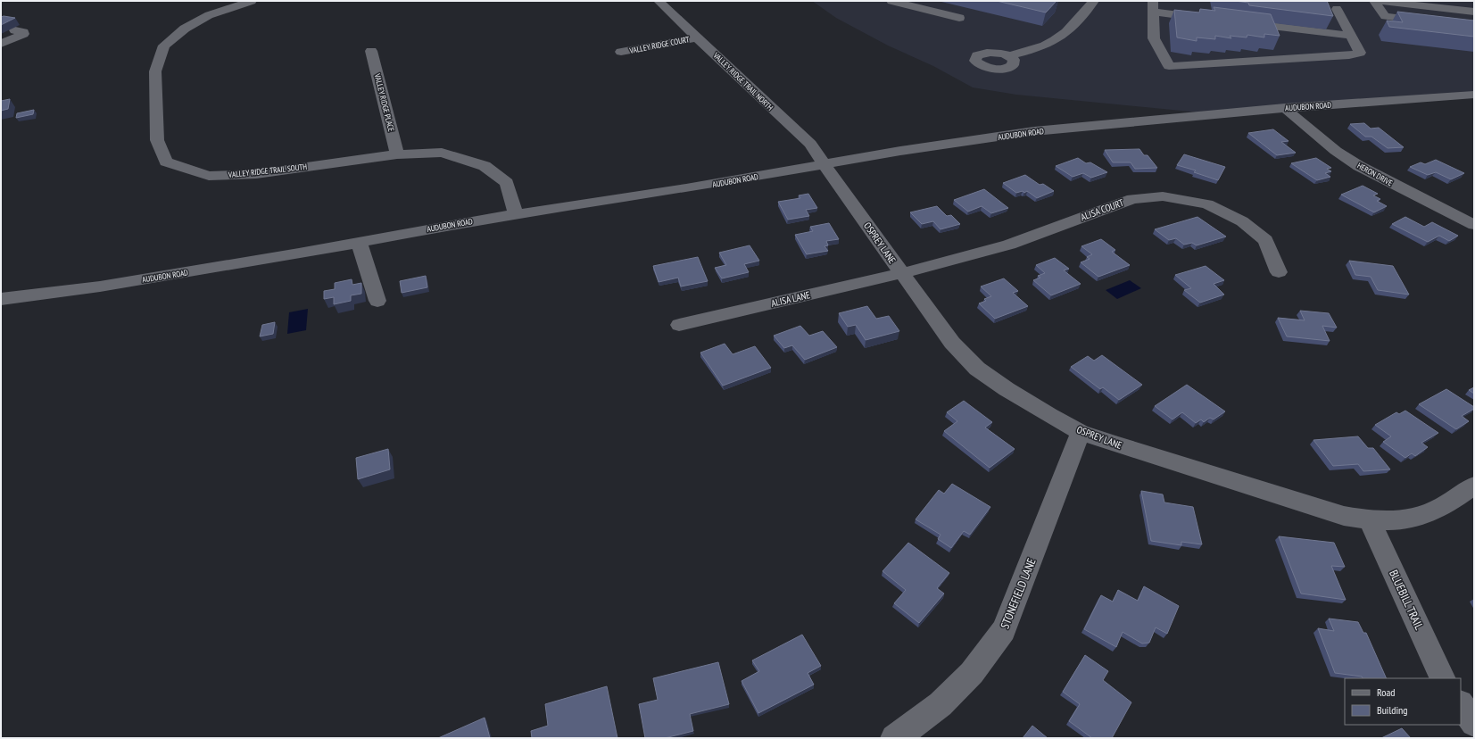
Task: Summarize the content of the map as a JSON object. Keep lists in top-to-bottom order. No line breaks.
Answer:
{"streets":{"street":["VALLEY RIDGE COURT","VALLEY RIDGE TRAIL NORTH","VALLEY RIDGE PLACE","AUDUBON ROAD","VALLEY RIDGE TRAIL SOUTH","HERON DRIVE","ALISA COURT","OSPREY LANE","ALISA LANE","STONEFIELD LANE","BLUEBILL TRAIL"]},"crossings":[["VALLEY RIDGE COURT","VALLEY RIDGE TRAIL NORTH"],["VALLEY RIDGE TRAIL NORTH","AUDUBON ROAD"],["VALLEY RIDGE TRAIL NORTH","OSPREY LANE"],["VALLEY RIDGE PLACE","VALLEY RIDGE TRAIL SOUTH"],["AUDUBON ROAD","VALLEY RIDGE TRAIL SOUTH"],["AUDUBON ROAD","HERON DRIVE"],["AUDUBON ROAD","OSPREY LANE"],["ALISA COURT","OSPREY LANE"],["ALISA COURT","ALISA LANE"],["OSPREY LANE","ALISA LANE"],["OSPREY LANE","STONEFIELD LANE"],["OSPREY LANE","BLUEBILL TRAIL"]],"legend":["Road","Building"]}
